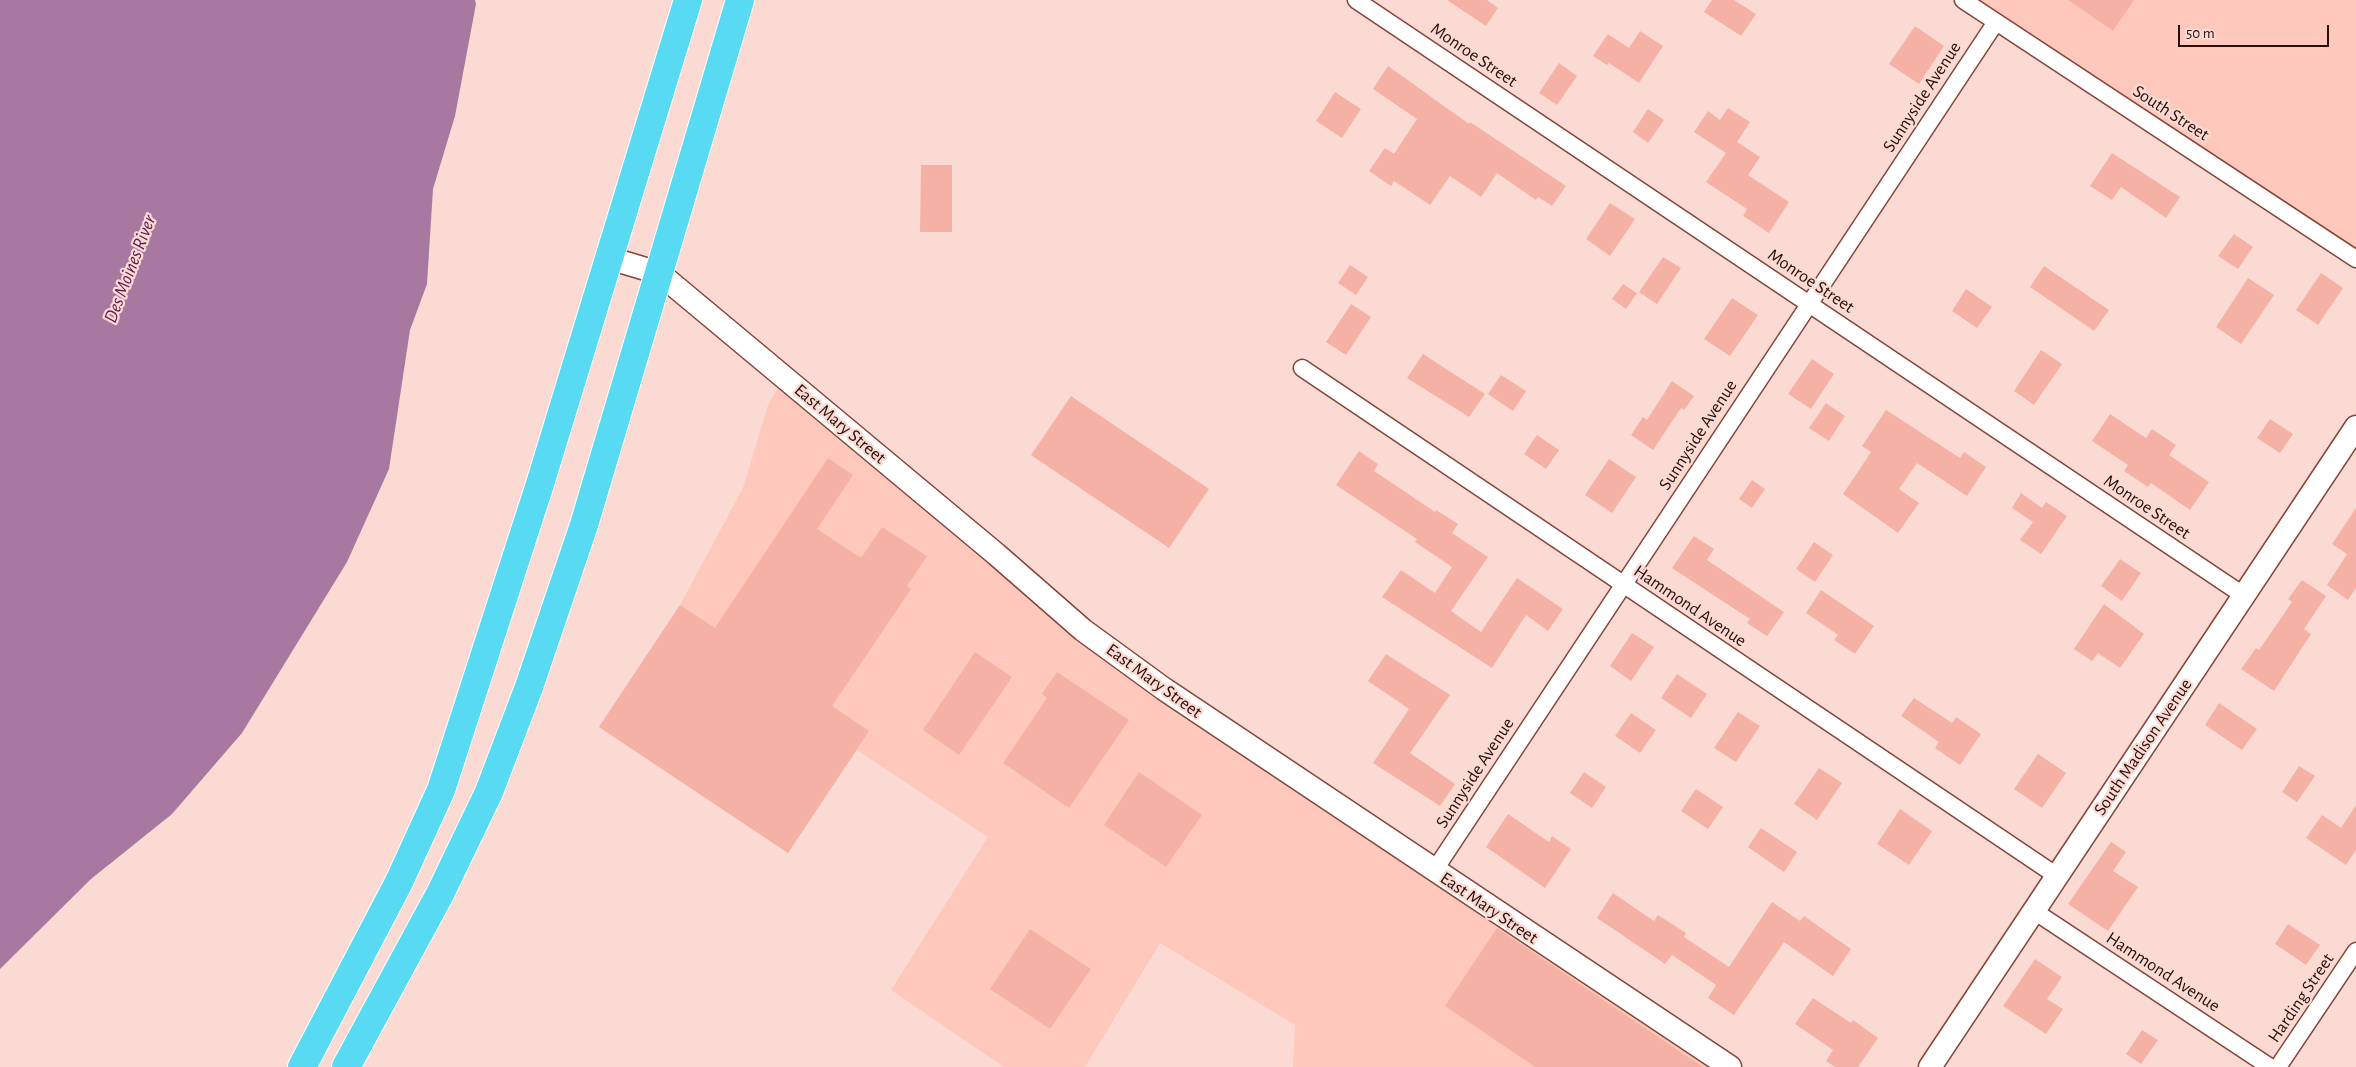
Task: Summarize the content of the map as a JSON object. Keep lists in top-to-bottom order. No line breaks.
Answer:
{"streets":{"main road":["East Mary Street","South Madison Avenue"],"street":["Monroe Street","Sunnyside Avenue","South Street","Hammond Avenue","Harding Street"]},"crossings":[["Monroe Street","Sunnyside Avenue"],["Monroe Street","South Madison Avenue"],["Sunnyside Avenue","South Street"],["Sunnyside Avenue","East Mary Street"],["Sunnyside Avenue","Hammond Avenue"],["Hammond Avenue","South Madison Avenue"]],"water":["Des Moines River"],"scale_bar":"50 m"}
